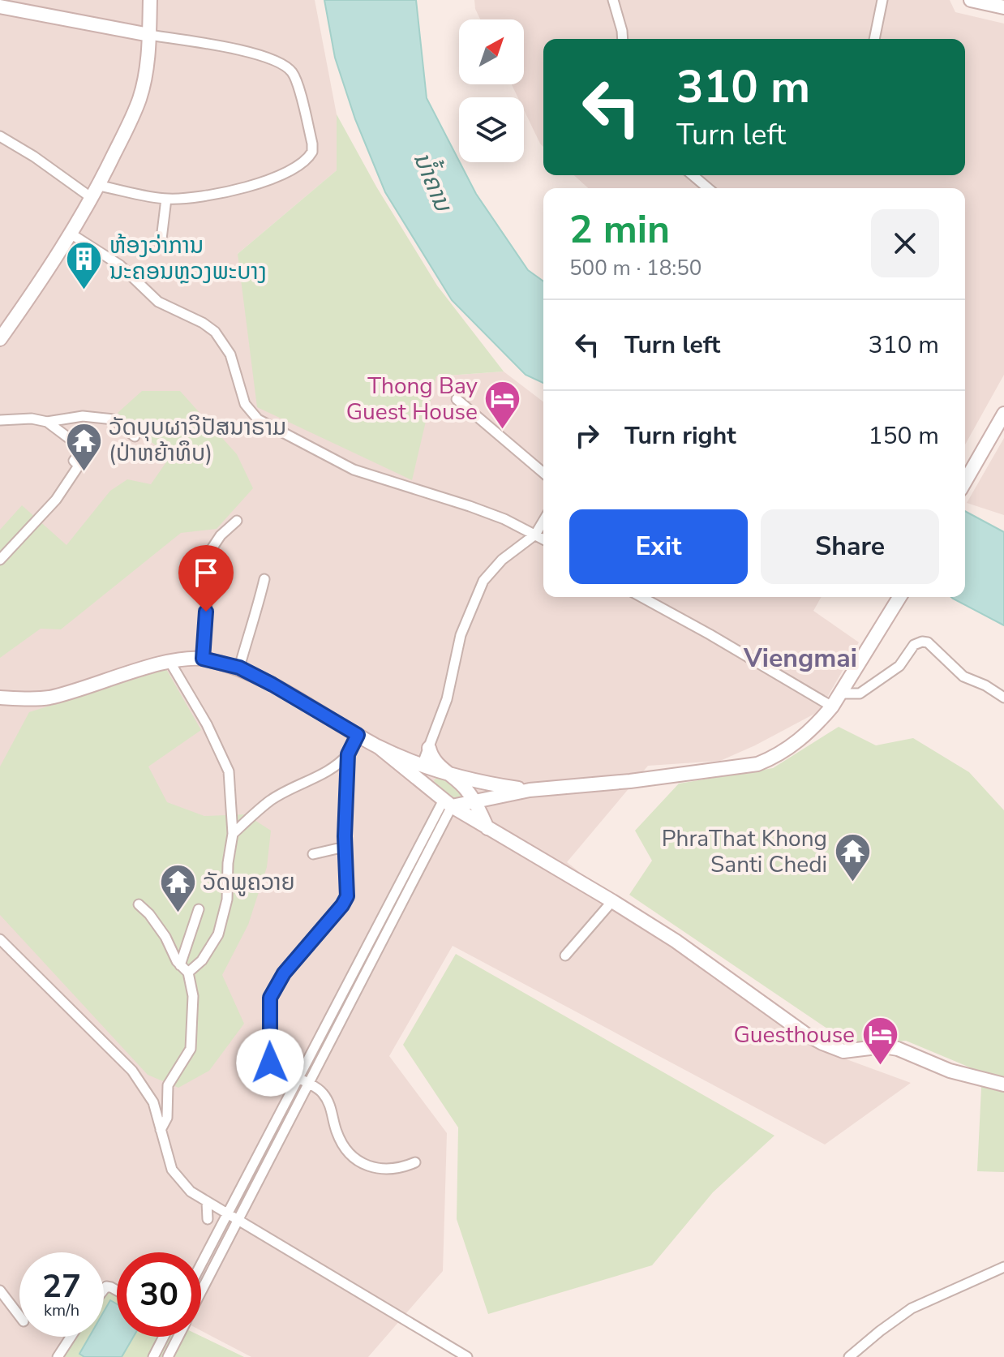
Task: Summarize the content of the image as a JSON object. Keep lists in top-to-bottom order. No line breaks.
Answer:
{"districts":["Viengmai"],"water":["ນ້ຳຄານ"],"places":{"building":["ຫ້ອງວ່າການ ນະຄອນຫຼວງພະບາງ"],"hotel":["Thong Bay Guest House","Guesthouse"],"temple":["ວັດບຸບຜາວິປັສນາຣາມ (ປ່າຫຍ້າທຶບ)","PhraThat Khong Santi Chedi","ວັດພູຄວາຍ"]},"north":"top right","page":{"turn":["310 m","Turn left"],"heading":["2 min","500 m · 18:50"],"list":[{"name":"Turn left","value":"310 m"},{"name":"Turn right","value":"150 m"}],"buttons":["Exit","Share"],"speed":"27 km/h","limit":"30"}}
